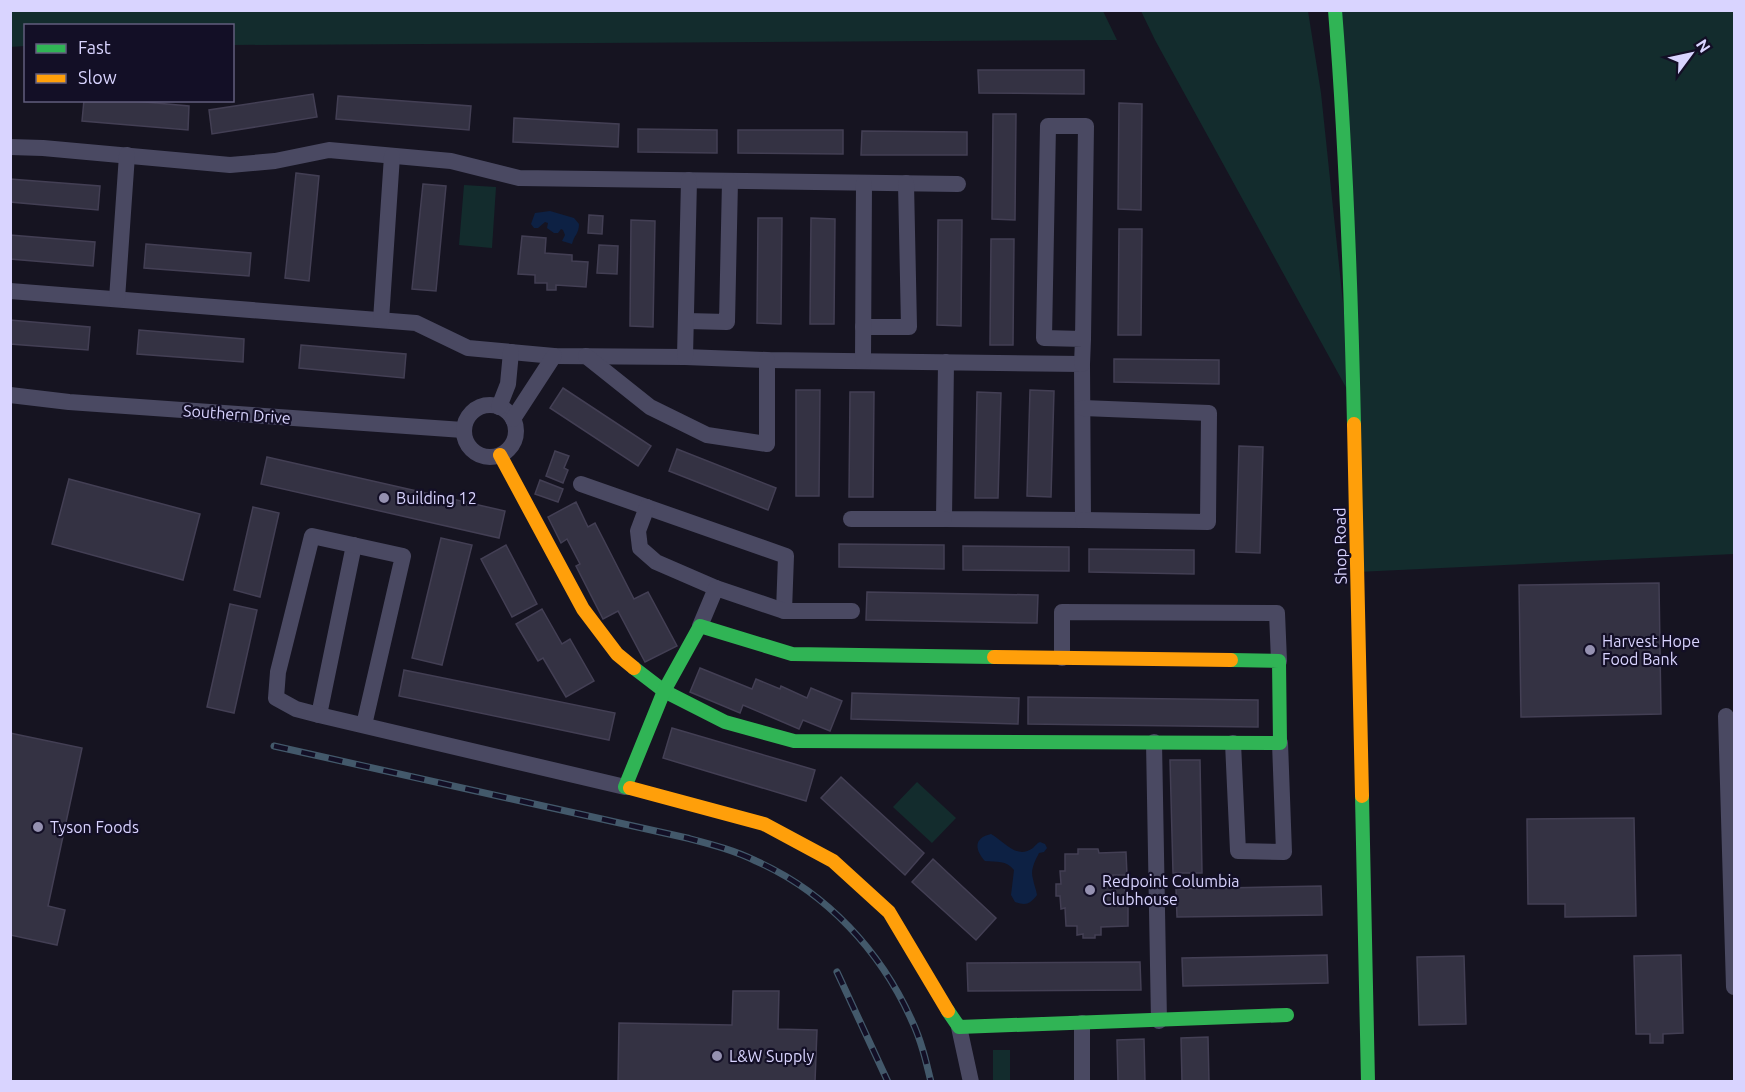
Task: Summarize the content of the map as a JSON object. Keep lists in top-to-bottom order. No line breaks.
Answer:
{"streets":{"street":["Southern Drive","Shop Road"]},"places":["Building 12","Harvest Hope Food Bank","Tyson Foods","Redpoint Columbia Clubhouse","L&W Supply"],"legend":["Fast","Slow"],"north":"top right"}
